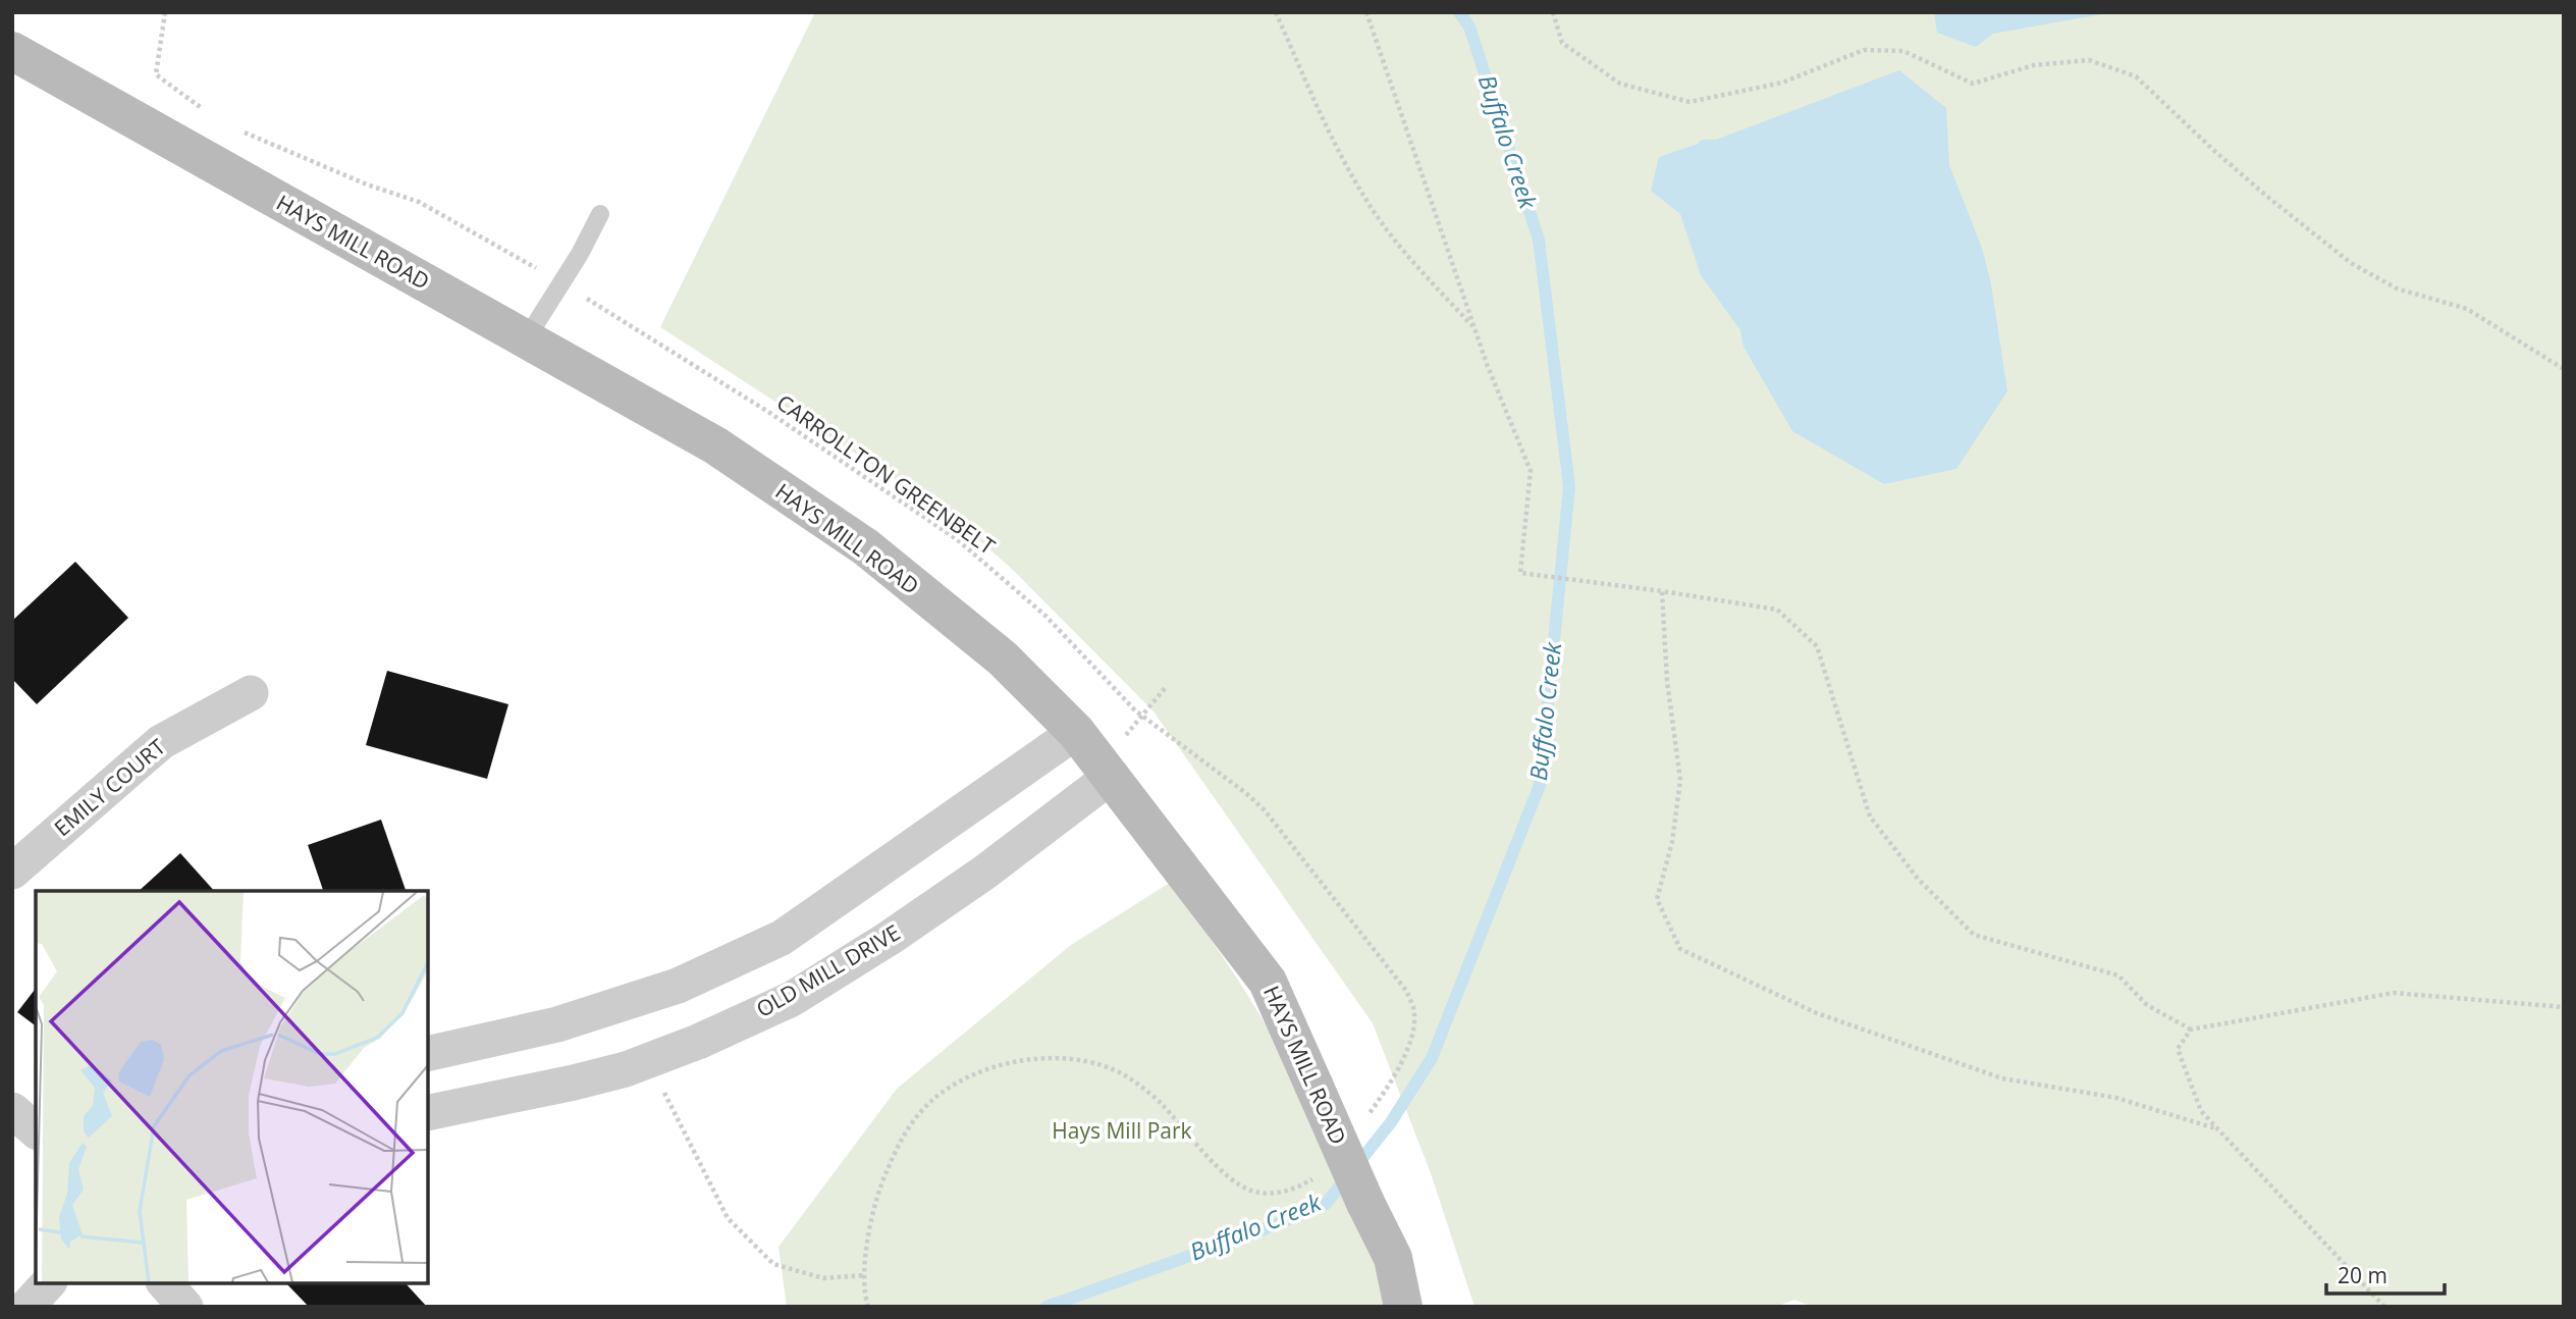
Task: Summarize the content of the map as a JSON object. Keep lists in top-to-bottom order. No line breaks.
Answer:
{"streets":{"street":["HAYS MILL ROAD","EMILY COURT","OLD MILL DRIVE"],"path":["CARROLLTON GREENBELT"]},"crossings":[["HAYS MILL ROAD","OLD MILL DRIVE"]],"water":["Buffalo Creek"],"parks":["Hays Mill Park"],"scale_bar":"20 m"}
